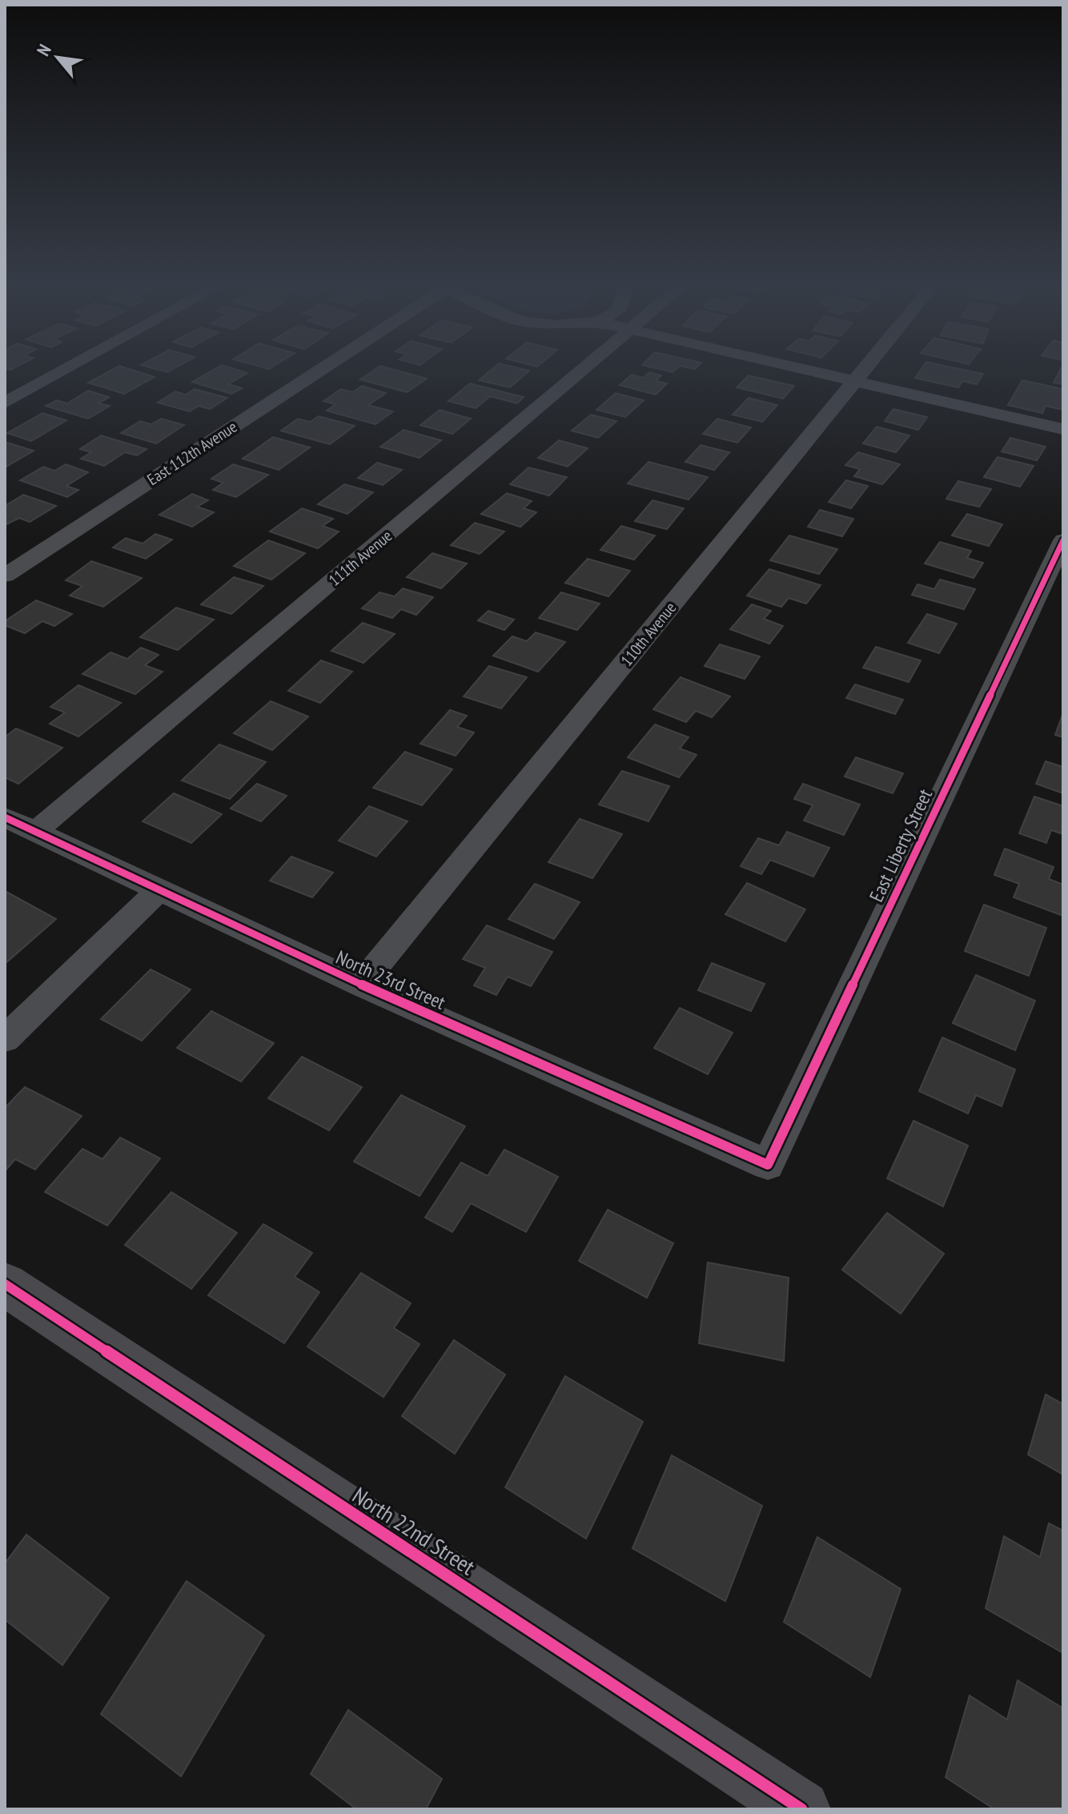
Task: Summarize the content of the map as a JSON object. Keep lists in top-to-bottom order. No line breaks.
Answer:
{"streets":{"street":["East 112th Avenue","111th Avenue","110th Avenue","East Liberty Street","North 23rd Street","North 22nd Street"]},"crossings":[["111th Avenue","North 23rd Street"],["110th Avenue","North 23rd Street"],["East Liberty Street","North 23rd Street"]],"north":"top left"}
